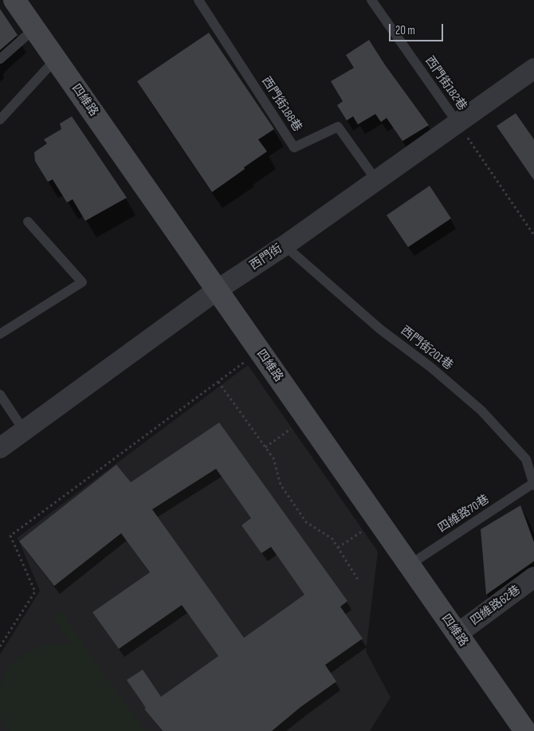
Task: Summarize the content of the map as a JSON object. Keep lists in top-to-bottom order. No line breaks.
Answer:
{"streets":{"street":["四維路","西門街","四維路62巷"],"lane":["西門街182巷","西門街188巷","西門街201巷","四維路70巷"]},"crossings":[["西門街182巷","西門街"],["四維路","西門街"],["四維路","四維路70巷"],["四維路","四維路62巷"],["西門街188巷","西門街"],["西門街","西門街201巷"],["西門街201巷","四維路70巷"]],"scale_bar":"20 m"}
